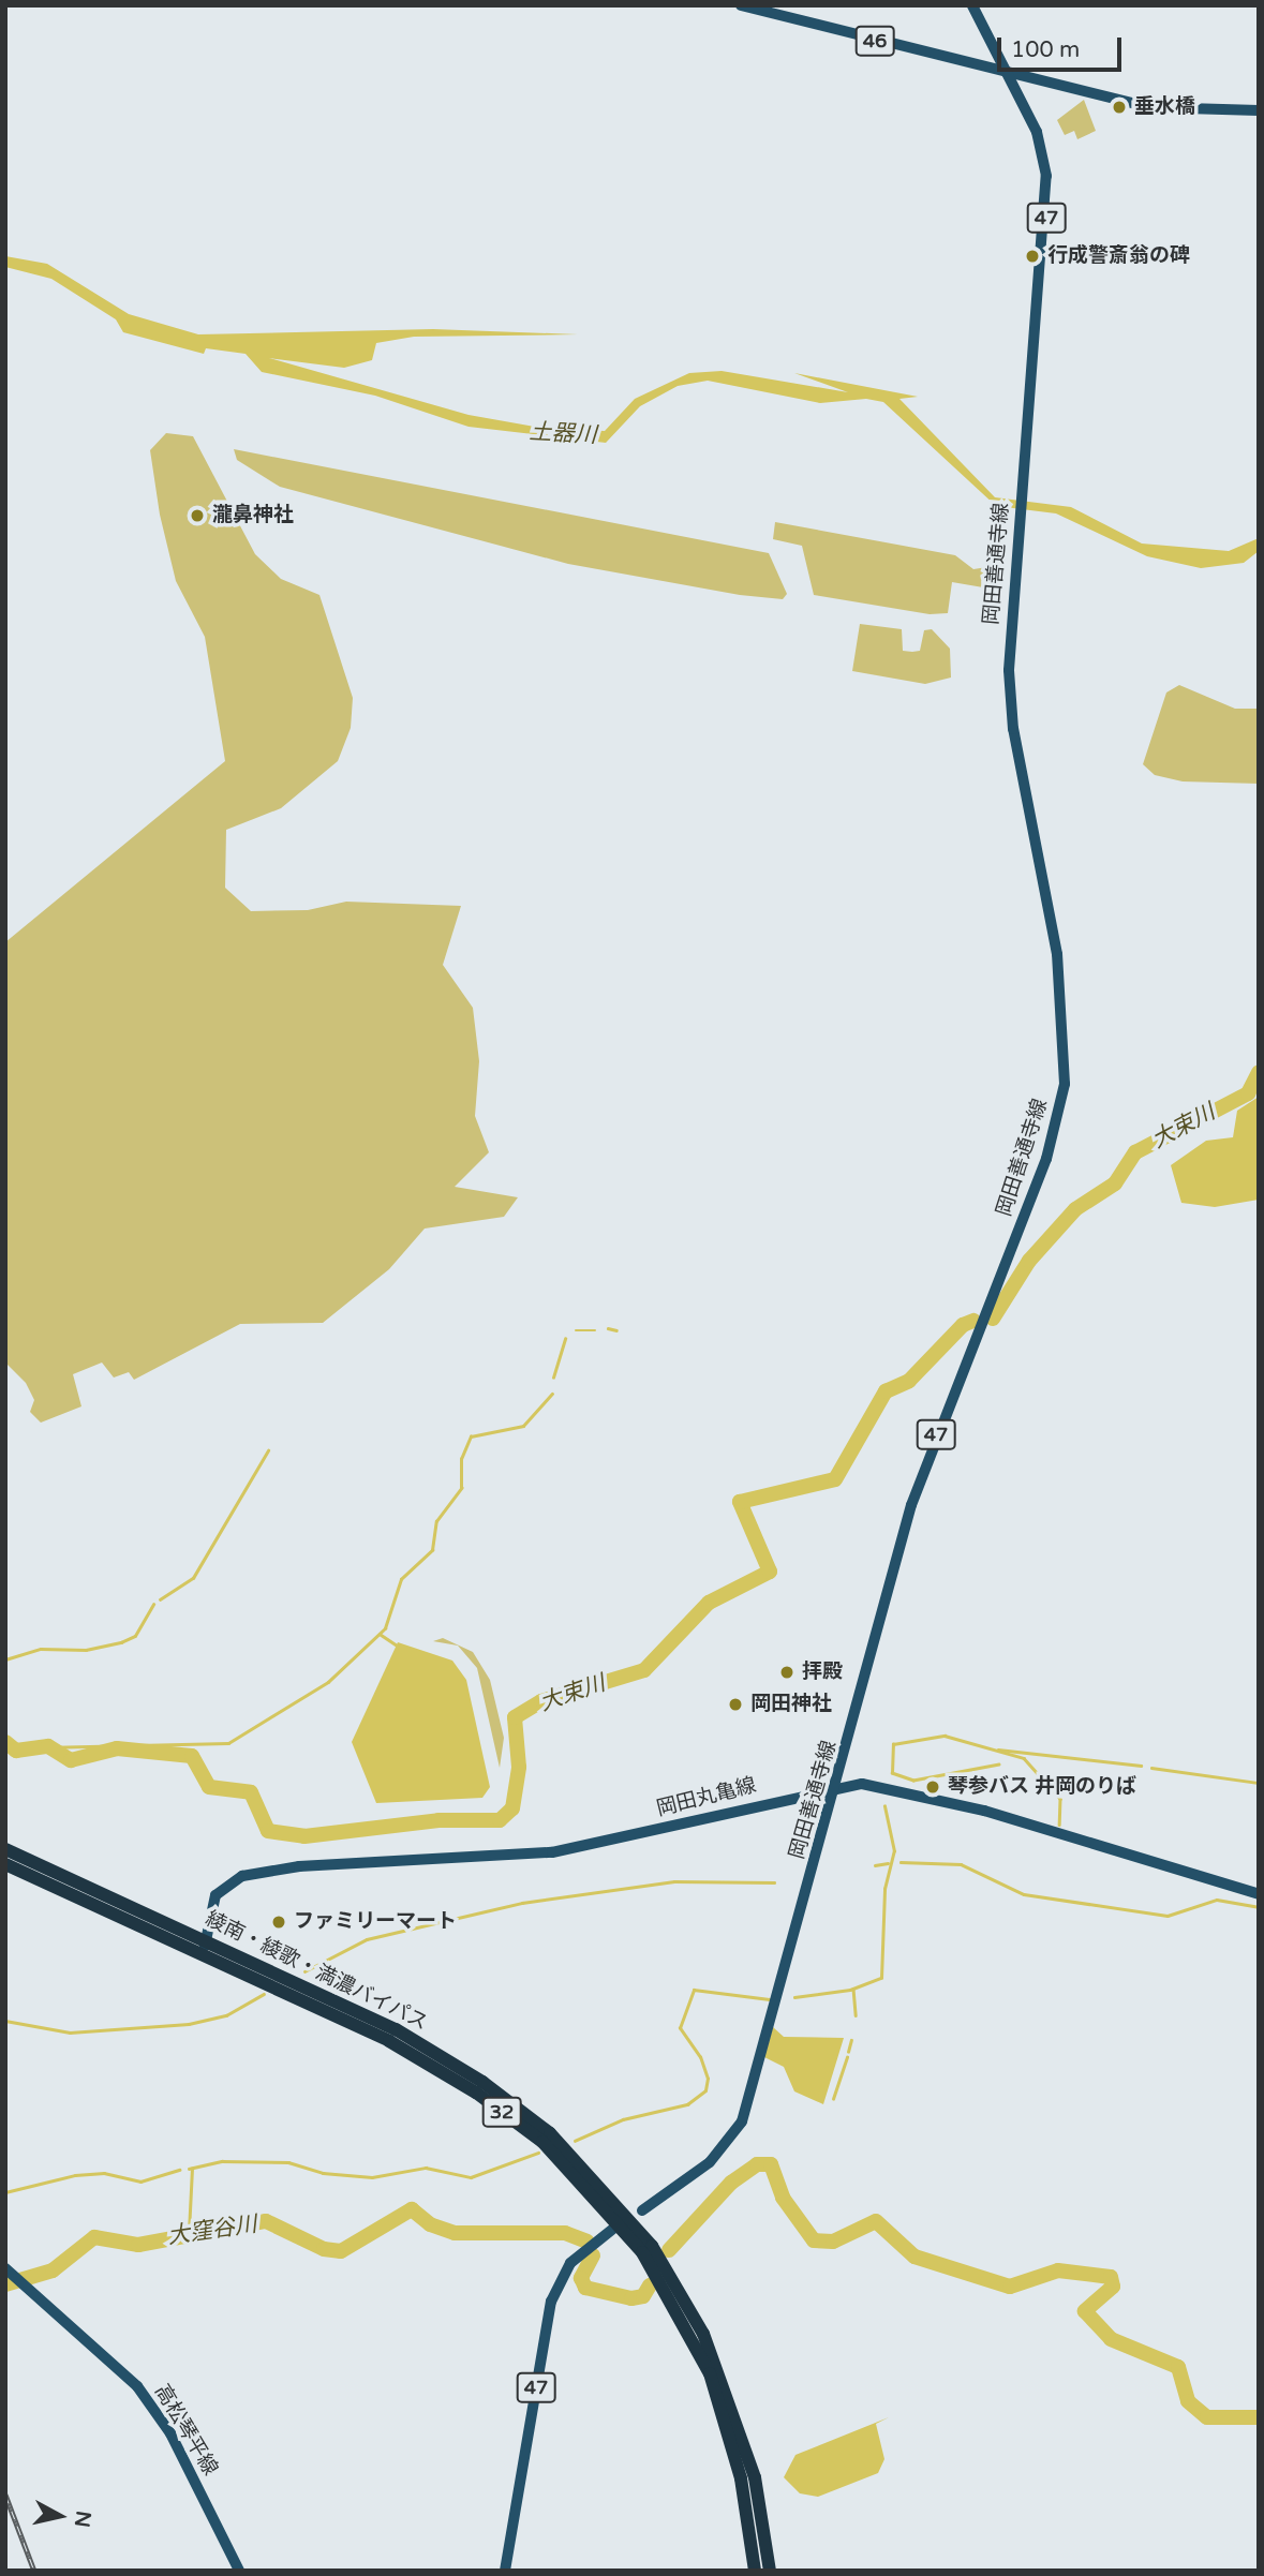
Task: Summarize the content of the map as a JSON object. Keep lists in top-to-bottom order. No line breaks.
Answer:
{"streets":{"highway":["綾南・綾歌・満濃バイパス","32"],"main road":["46","47","岡田善通寺線","岡田丸亀線","高松琴平線"]},"crossings":[["46","岡田善通寺線"],["岡田善通寺線","岡田丸亀線"],["岡田丸亀線","綾南・綾歌・満濃バイパス"]],"water":["土器川","大束川","大窪谷川"],"places":["垂水橋","行成警斎翁の碑","瀧鼻神社","拝殿","岡田神社","琴参バス 井岡のりば","ファミリーマート"],"scale_bar":"100 m","north":"right"}
